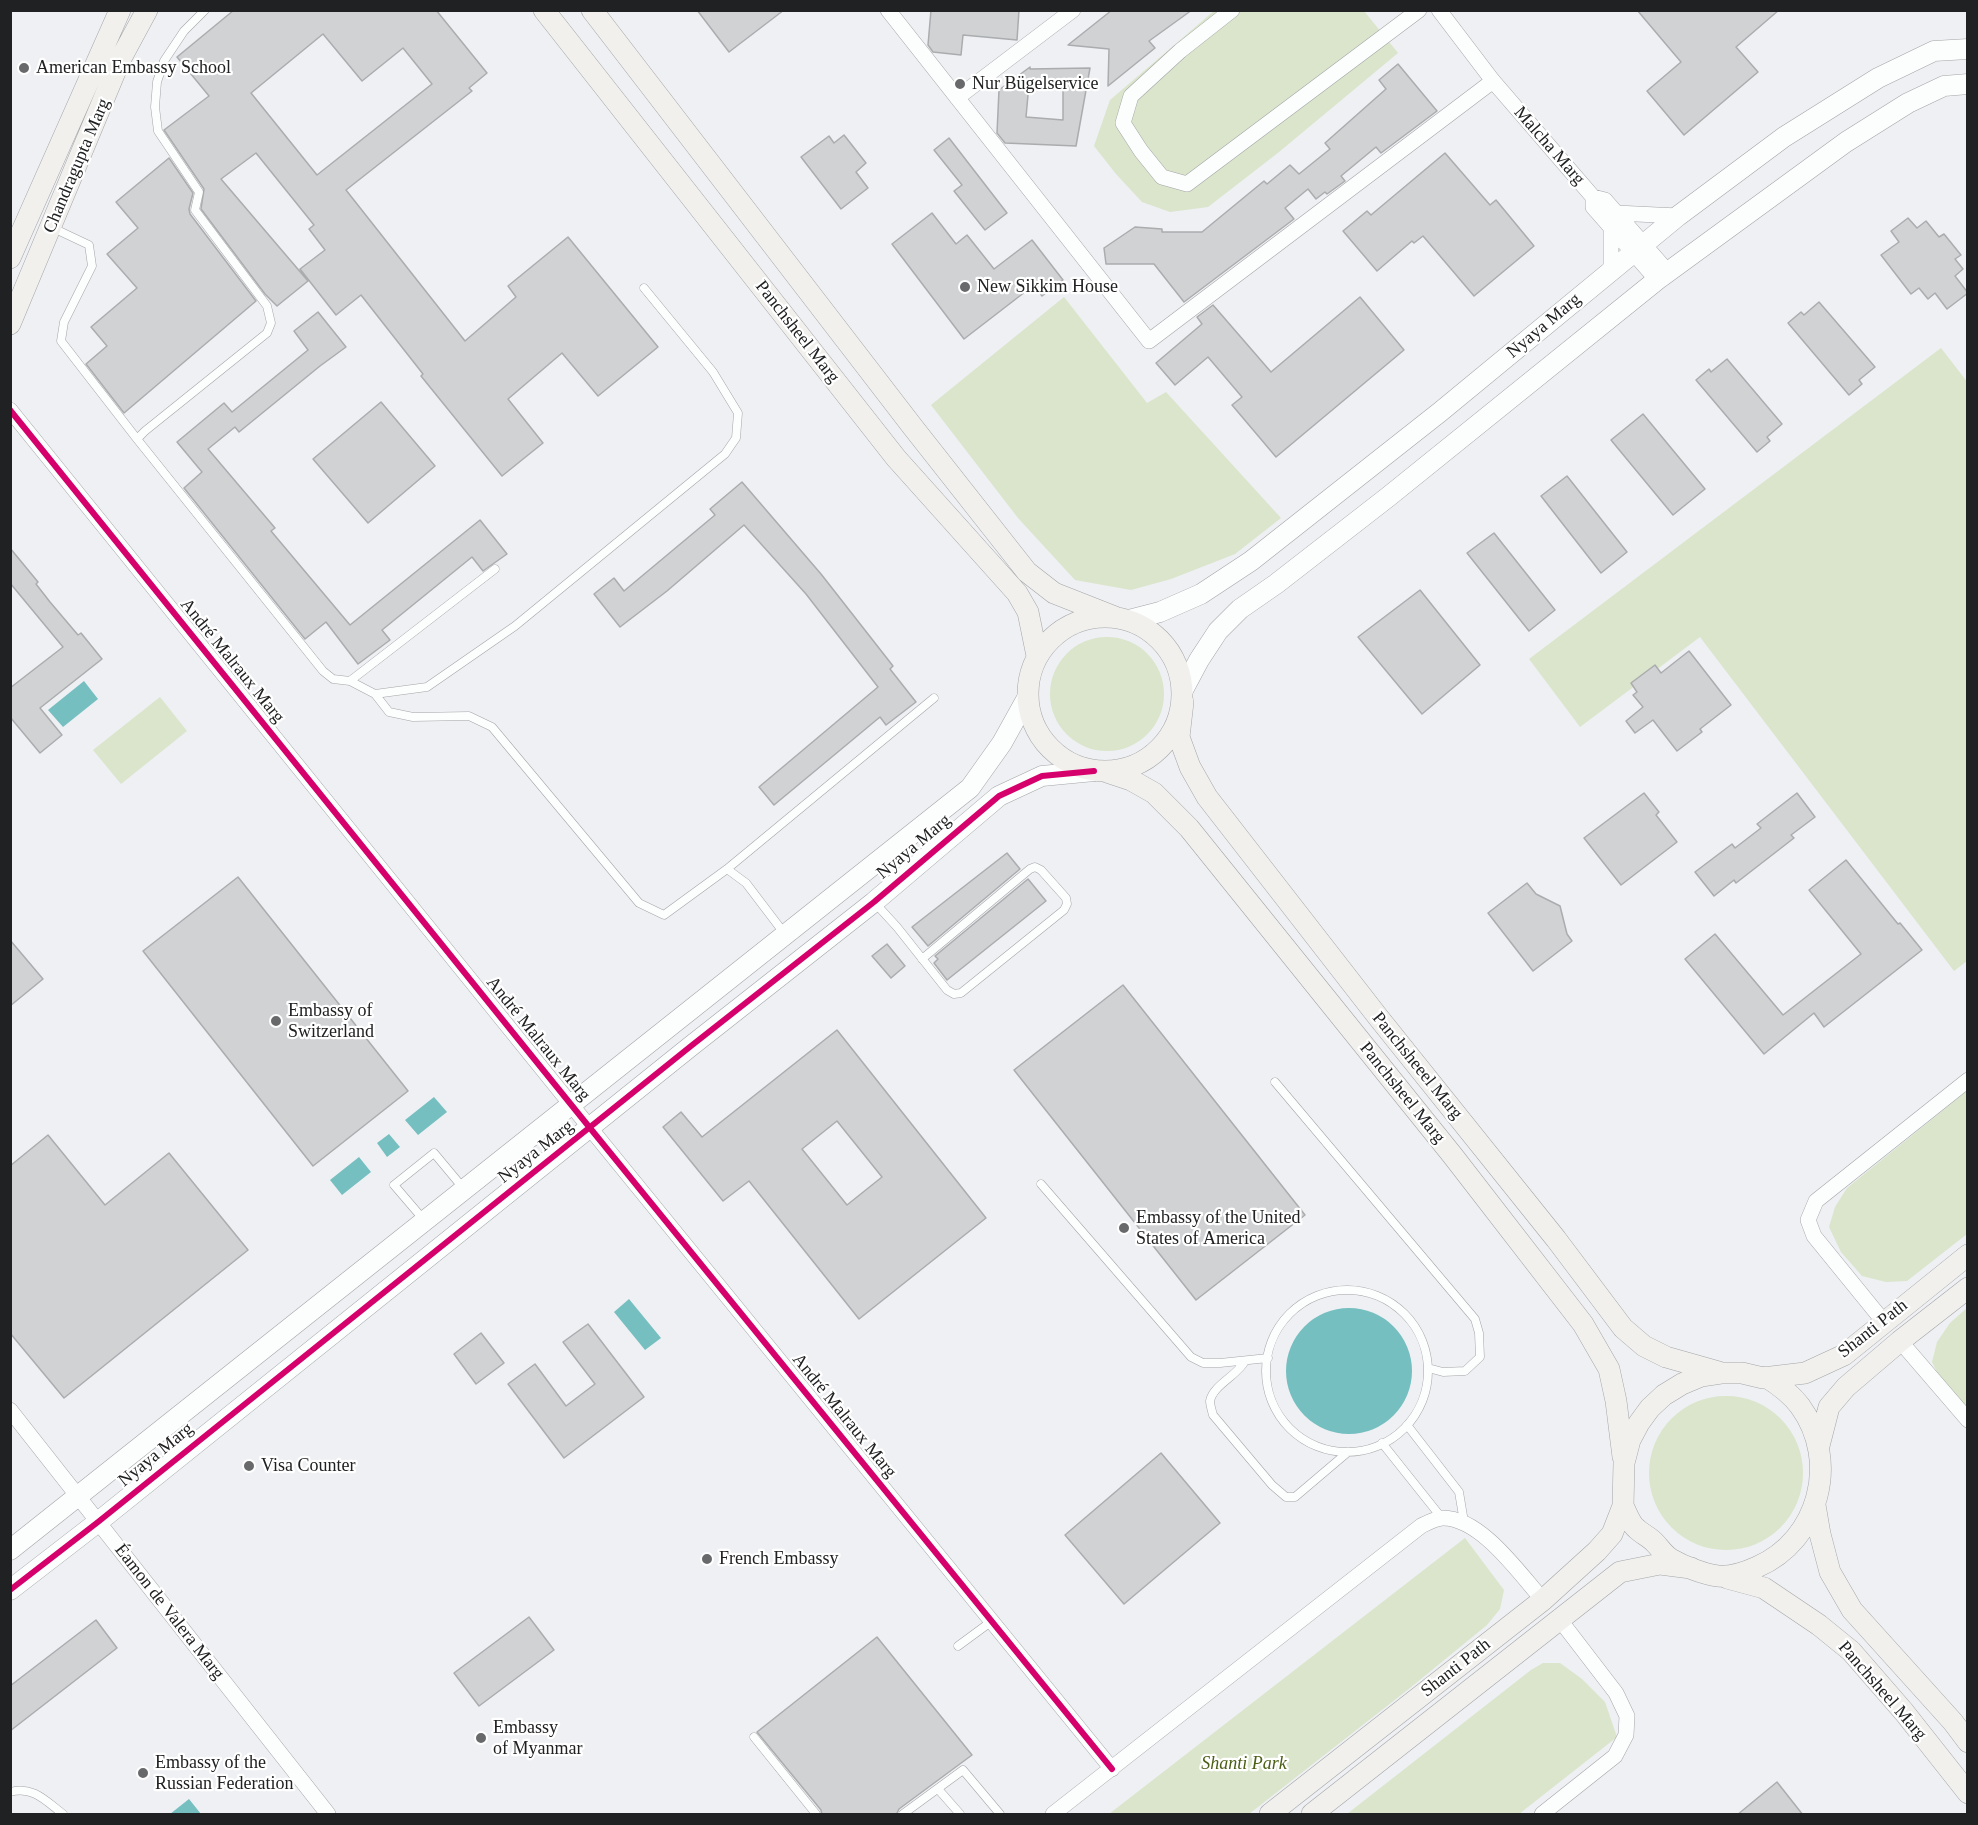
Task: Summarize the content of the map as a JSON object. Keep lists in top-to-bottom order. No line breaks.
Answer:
{"streets":{"main road":["Chandragupta Marg","Panchsheel Marg","Panchsheeel Marg","Shanti Path"],"street":["Malcha Marg","Nyaya Marg","André Malraux Marg","Éamon de Valera Marg"]},"crossings":[["Malcha Marg","Nyaya Marg"],["Nyaya Marg","Panchsheel Marg"],["Nyaya Marg","André Malraux Marg"],["Nyaya Marg","Panchsheeel Marg"],["Nyaya Marg","Éamon de Valera Marg"],["Panchsheel Marg","Panchsheeel Marg"],["Panchsheel Marg","Shanti Path"],["Panchsheeel Marg","Shanti Path"]],"parks":["Shanti Park"],"places":["American Embassy School","Nur Bügelservice","New Sikkim House","Embassy of Switzerland","Embassy of the United States of America","Visa Counter","French Embassy","Embassy of Myanmar","Embassy of the Russian Federation"]}
